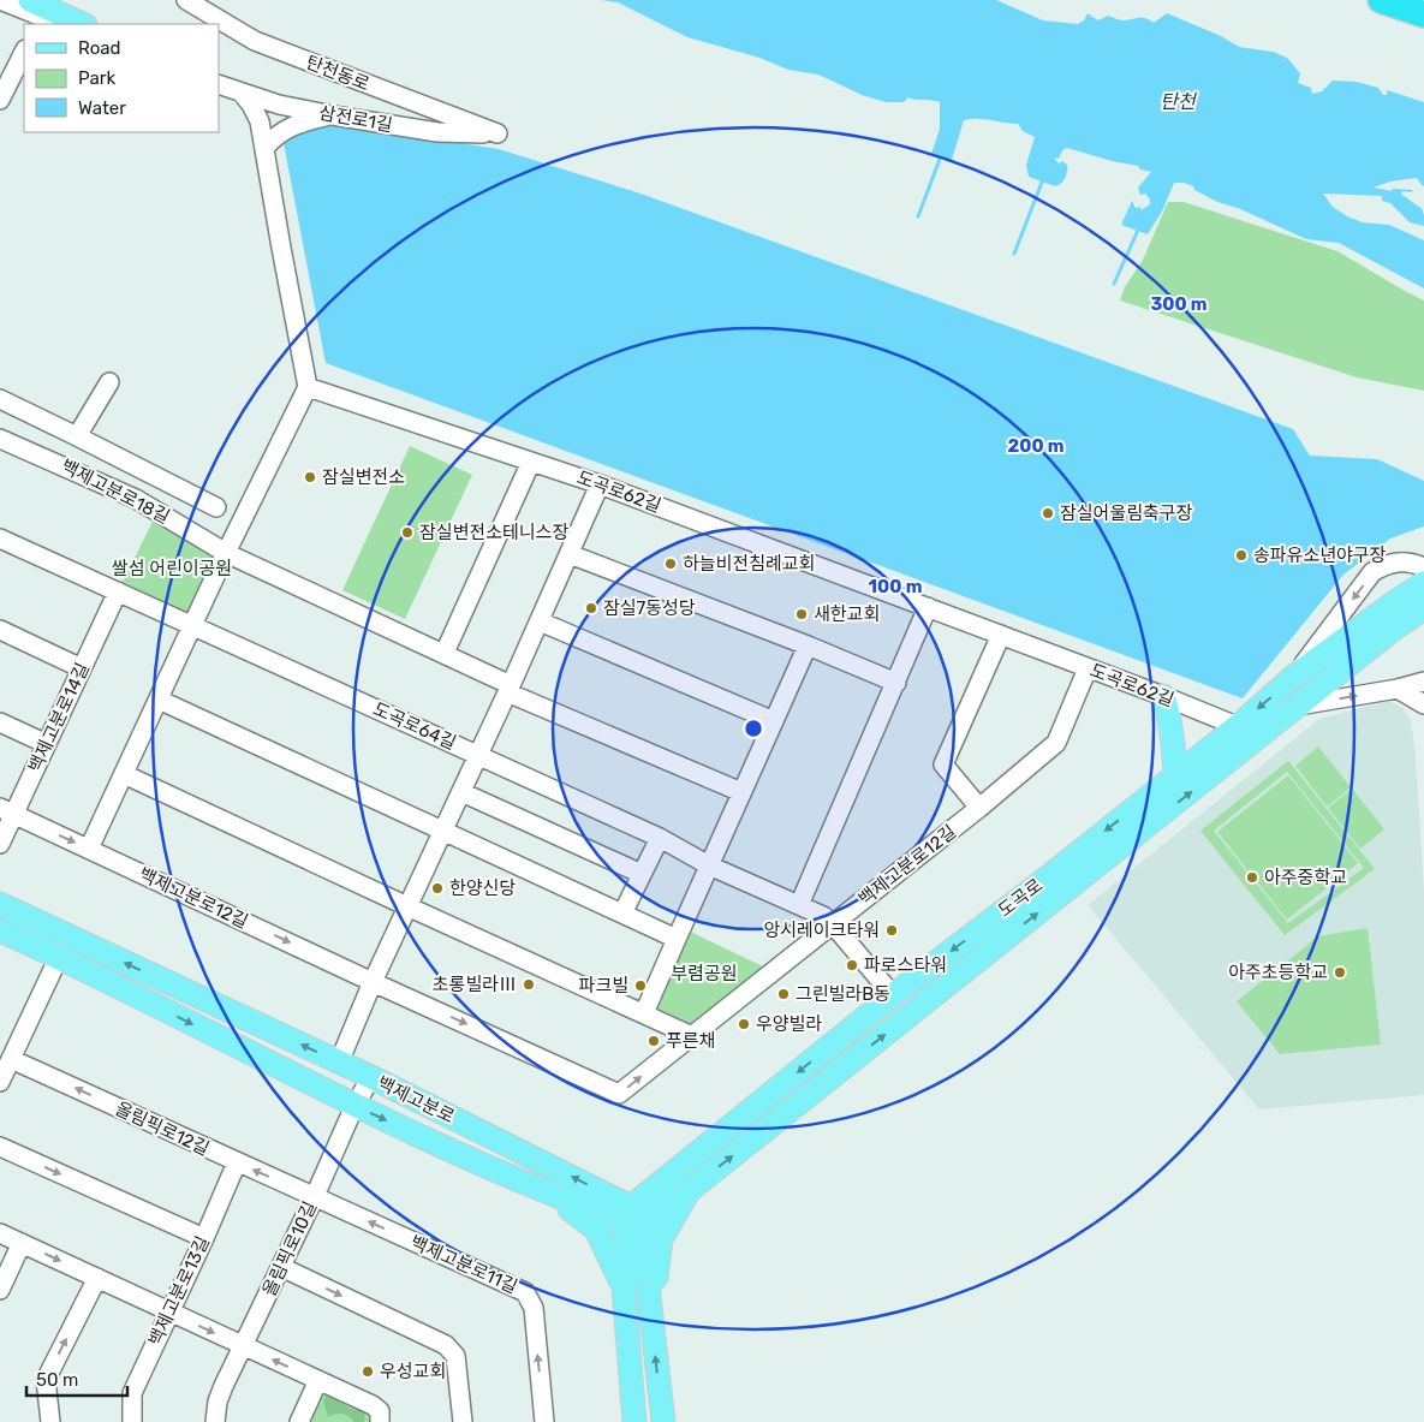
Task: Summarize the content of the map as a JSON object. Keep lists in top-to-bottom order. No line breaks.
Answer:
{"streets":{"main road":["도곡로","백제고분로"],"street":["탄천동로","삼전로1길","백제고분로18길","도곡로62길","백제고분로14길","도곡로64길","백제고분로12길","올림픽로12길","올림픽로10길","백제고분로11길","백제고분로13길"]},"crossings":[["탄천동로","삼전로1길"],["도곡로62길","백제고분로12길"],["도곡로62길","도곡로"],["백제고분로14길","도곡로64길"],["백제고분로14길","백제고분로12길"],["도곡로64길","백제고분로12길"],["도곡로64길","도곡로"],["도곡로","백제고분로"],["백제고분로","올림픽로10길"],["올림픽로12길","올림픽로10길"],["올림픽로12길","백제고분로11길"],["올림픽로12길","백제고분로13길"],["올림픽로10길","백제고분로11길"]],"water":["탄천"],"parks":["쌀섬 어린이공원","부렴공원"],"places":["잠실변전소","잠실어울림축구장","잠실변전소테니스장","송파유소년야구장","하늘비전침례교회","잠실7동성당","새한교회","아주중학교","한양신당","앙시레이크타워","파로스타워","아주초등학교","초롱빌라Ⅲ","파크빌","그린빌라B동","우양빌라","푸른채","우성교회"],"legend":["Road","Park","Water"],"scale_bar":"50 m","rings":["300 m","200 m","100 m"]}
